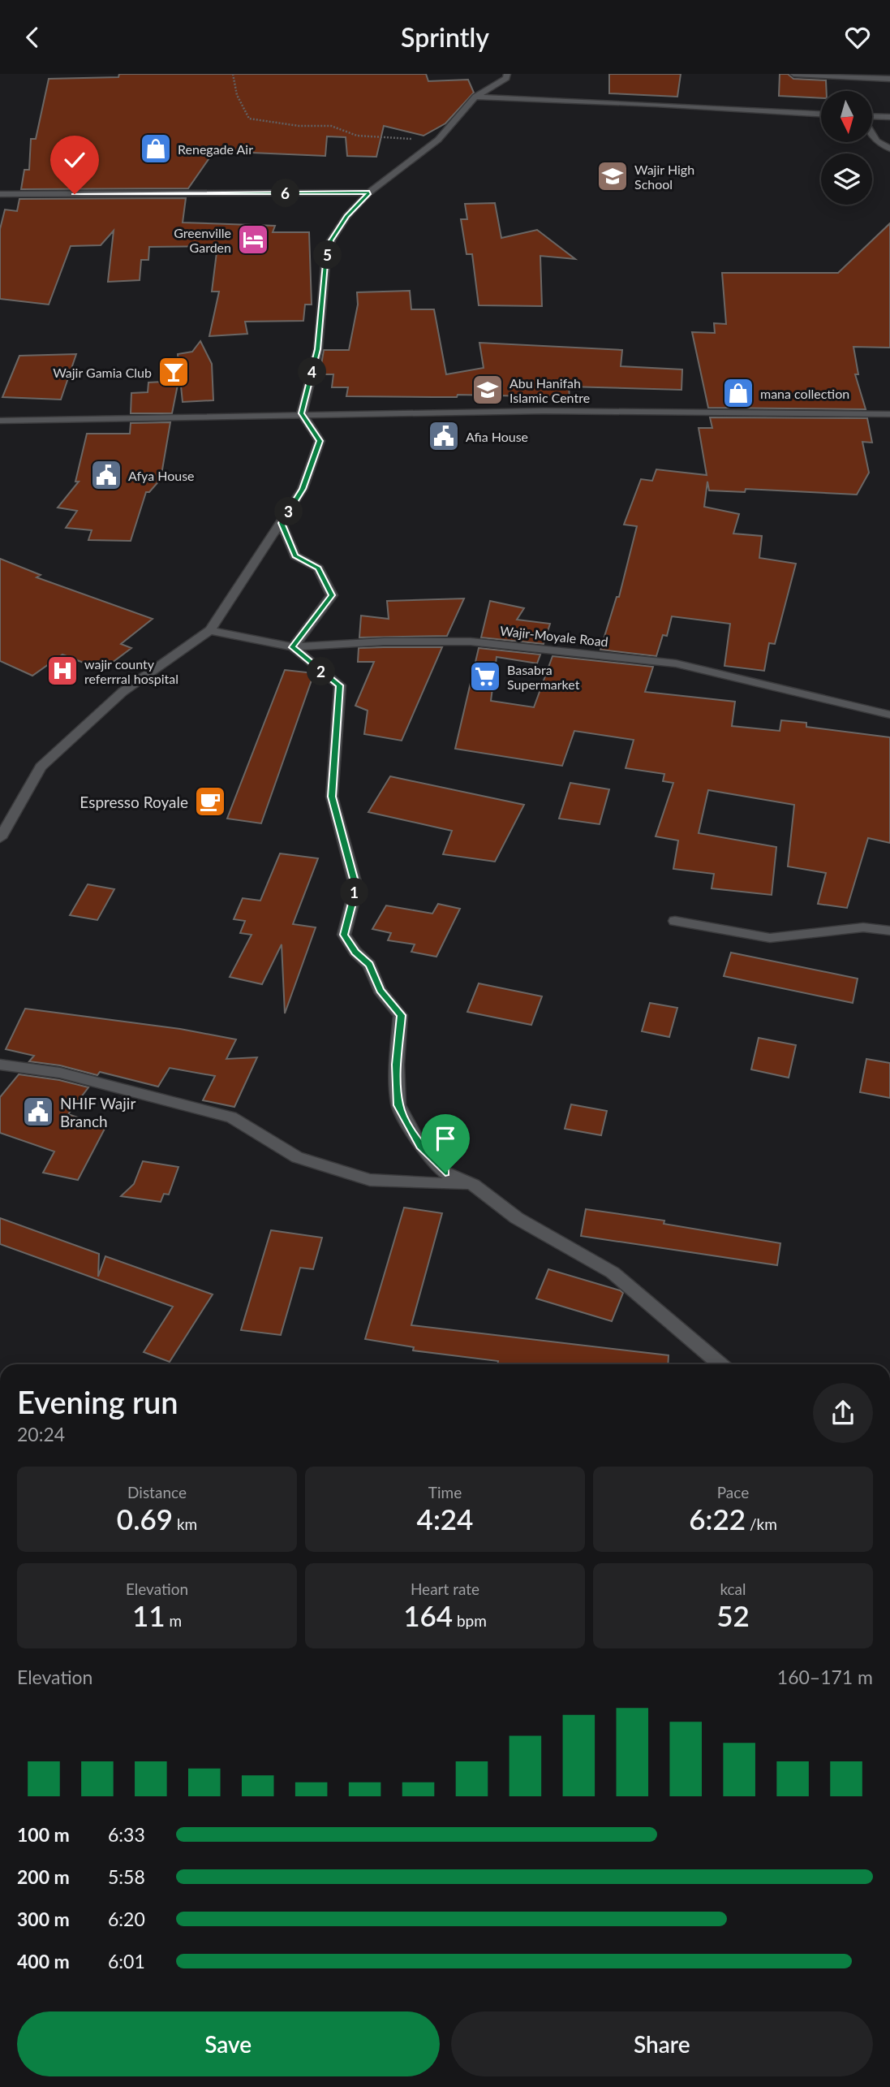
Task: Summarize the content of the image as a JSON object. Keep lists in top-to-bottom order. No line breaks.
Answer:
{"streets":{"street":["Wajir-Moyale Road"]},"places":{"shop":["Renegade Air","mana collection"],"school or university":["Wajir High School","Abu Hanifah Islamic Centre"],"hotel":["Greenville Garden"],"bar":["Wajir Gamia Club"],"public building":["Afia House","Afya House","NHIF Wajir Branch"],"hospital":["wajir county referrral hospital"],"supermarket":["Basabra Supermarket"],"cafe":["Espresso Royale"]},"north":"bottom","page":{"header":"Sprintly","pins":["6","5","4","3","2","1"],"heading":["Evening run","20:24"],"stats":[["Distance","0.69 km"],["Time","4:24"],["Pace","6:22 /km"],["Elevation","11 m"],["Heart rate","164 bpm"],["kcal","52"]],"chart":["Elevation","160–171 m"],"list":[{"name":"100 m","note":"6:33"},{"name":"200 m","note":"5:58"},{"name":"300 m","note":"6:20"},{"name":"400 m","note":"6:01"}],"buttons":["Save","Share"]}}
